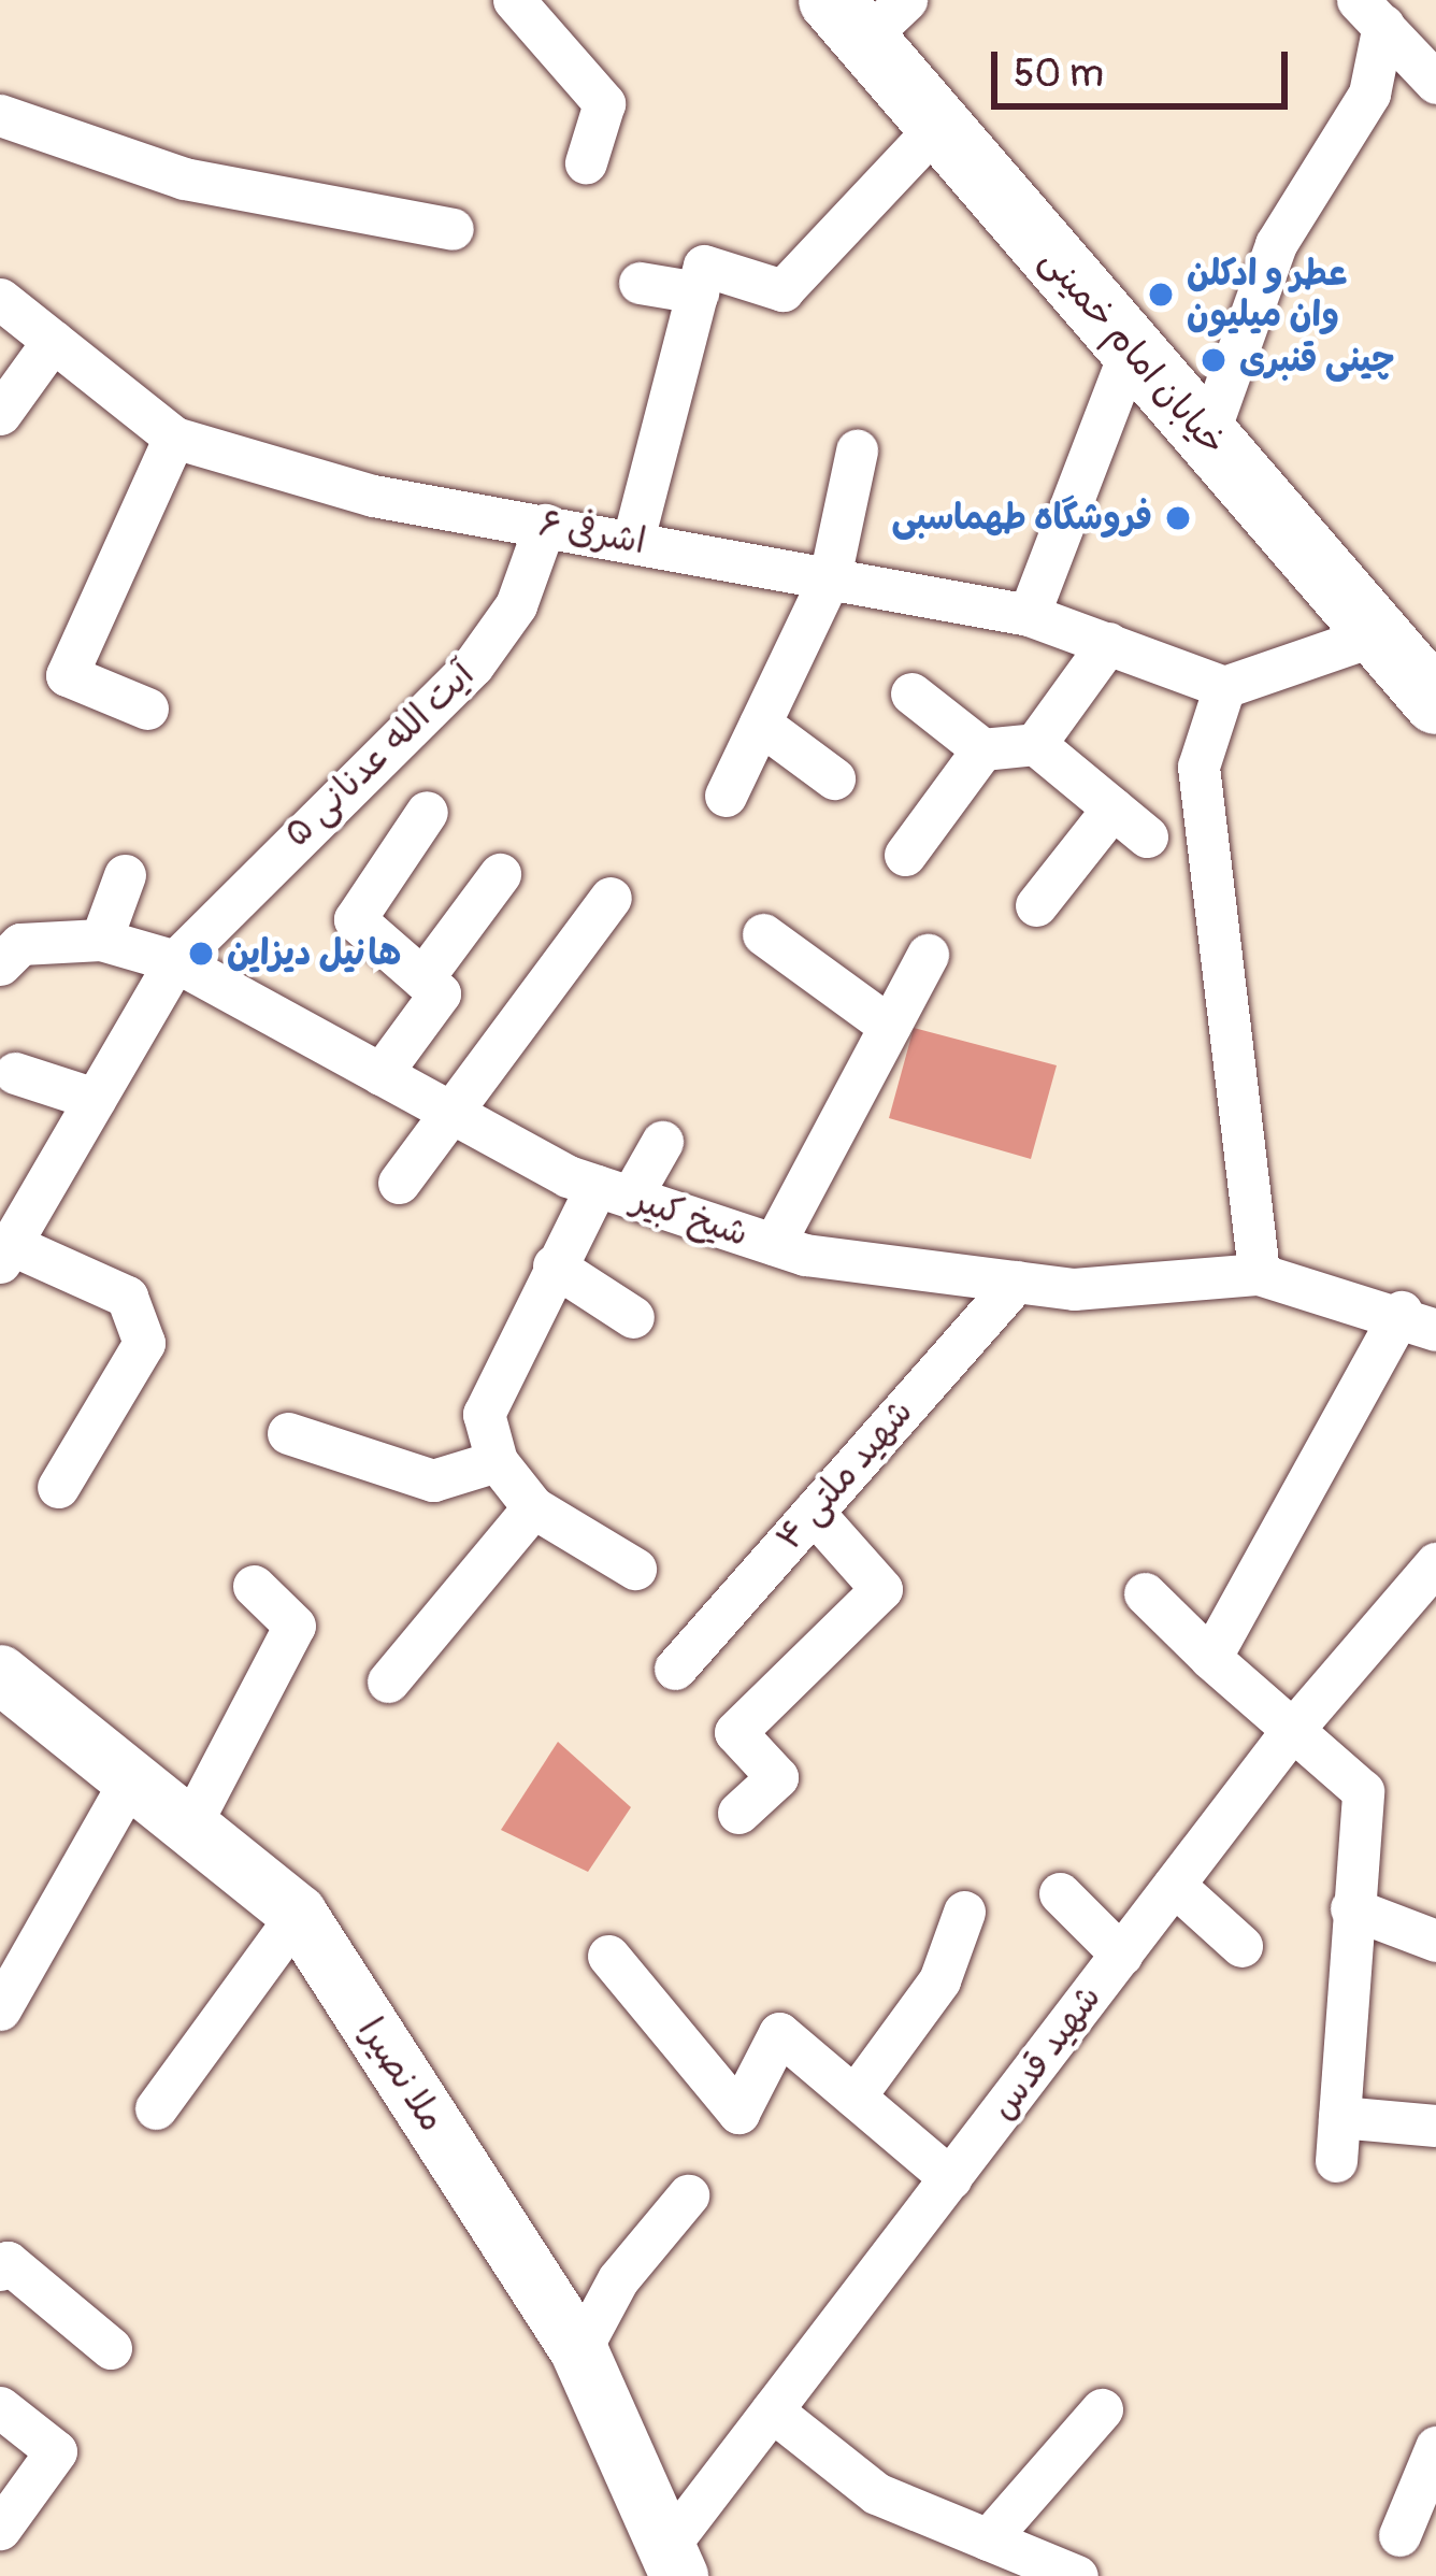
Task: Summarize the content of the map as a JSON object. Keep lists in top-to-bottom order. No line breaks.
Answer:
{"streets":{"main road":["خیابان امام خمینی"],"street":["اشرفی ۶","آیت الله عدنانی ۵","شیخ کبیر","شهید ملتی ۴","شهید قدس","ملا نصیرا"]},"crossings":[["اشرفی ۶","آیت الله عدنانی ۵"],["آیت الله عدنانی ۵","شیخ کبیر"],["شیخ کبیر","شهید ملتی ۴"],["شهید قدس","ملا نصیرا"]],"places":["عطر و ادکلن وان میلیون","چینی قنبری","فروشگاه طهماسبی","هانیل دیزاین"],"scale_bar":"50 m"}
